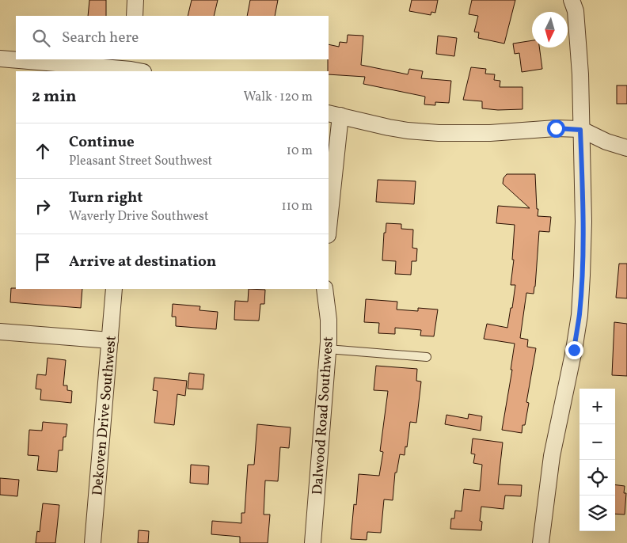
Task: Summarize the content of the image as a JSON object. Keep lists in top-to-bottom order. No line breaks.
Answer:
{"streets":{"street":["Dekoven Drive Southwest","Dalwood Road Southwest"]},"north":"bottom","page":{"search":"Search here","heading":["2 min","Walk · 120 m"],"list":[["Continue","Pleasant Street Southwest","10 m"],["Turn right","Waverly Drive Southwest","110 m"],"Arrive at destination"],"map_buttons":["+","−"]}}
